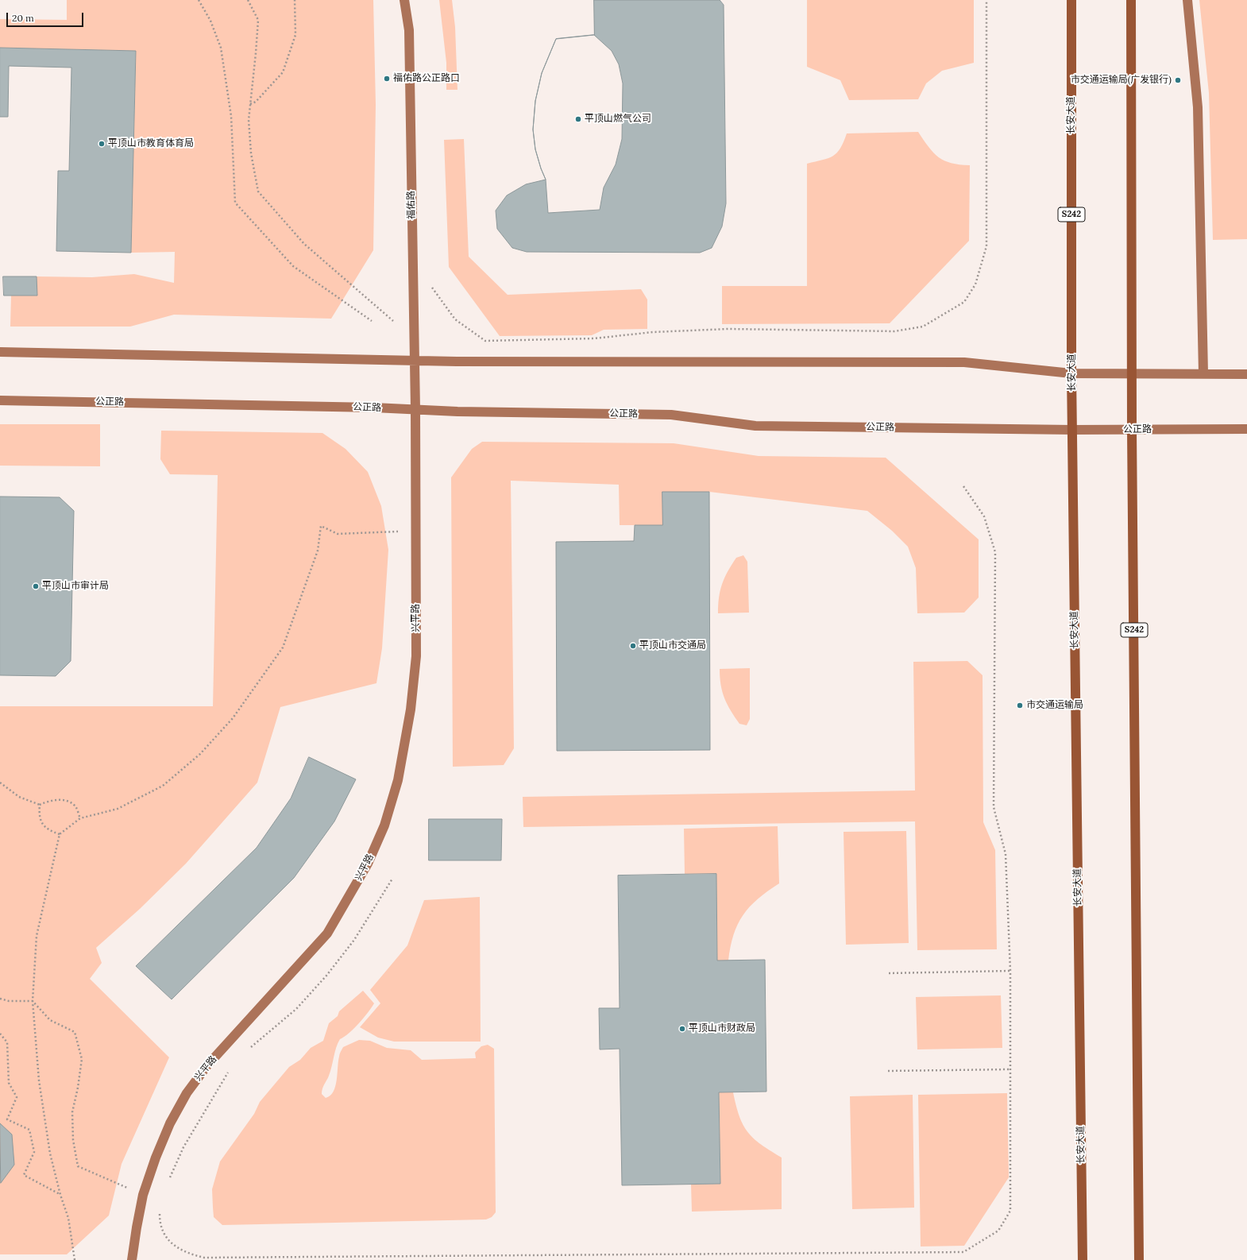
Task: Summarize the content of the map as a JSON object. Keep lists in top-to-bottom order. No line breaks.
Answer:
{"streets":{"main road":["长安大道","福佑路","S242","公正路","兴平路"]},"crossings":[["长安大道","公正路"],["福佑路","公正路"],["福佑路","兴平路"],["S242","公正路"],["公正路","兴平路"]],"places":["福佑路公正路口","市交通运输局(广发银行)","平顶山燃气公司","平顶山市教育体育局","平顶山市审计局","平顶山市交通局","市交通运输局","平顶山市财政局"],"scale_bar":"20 m"}
